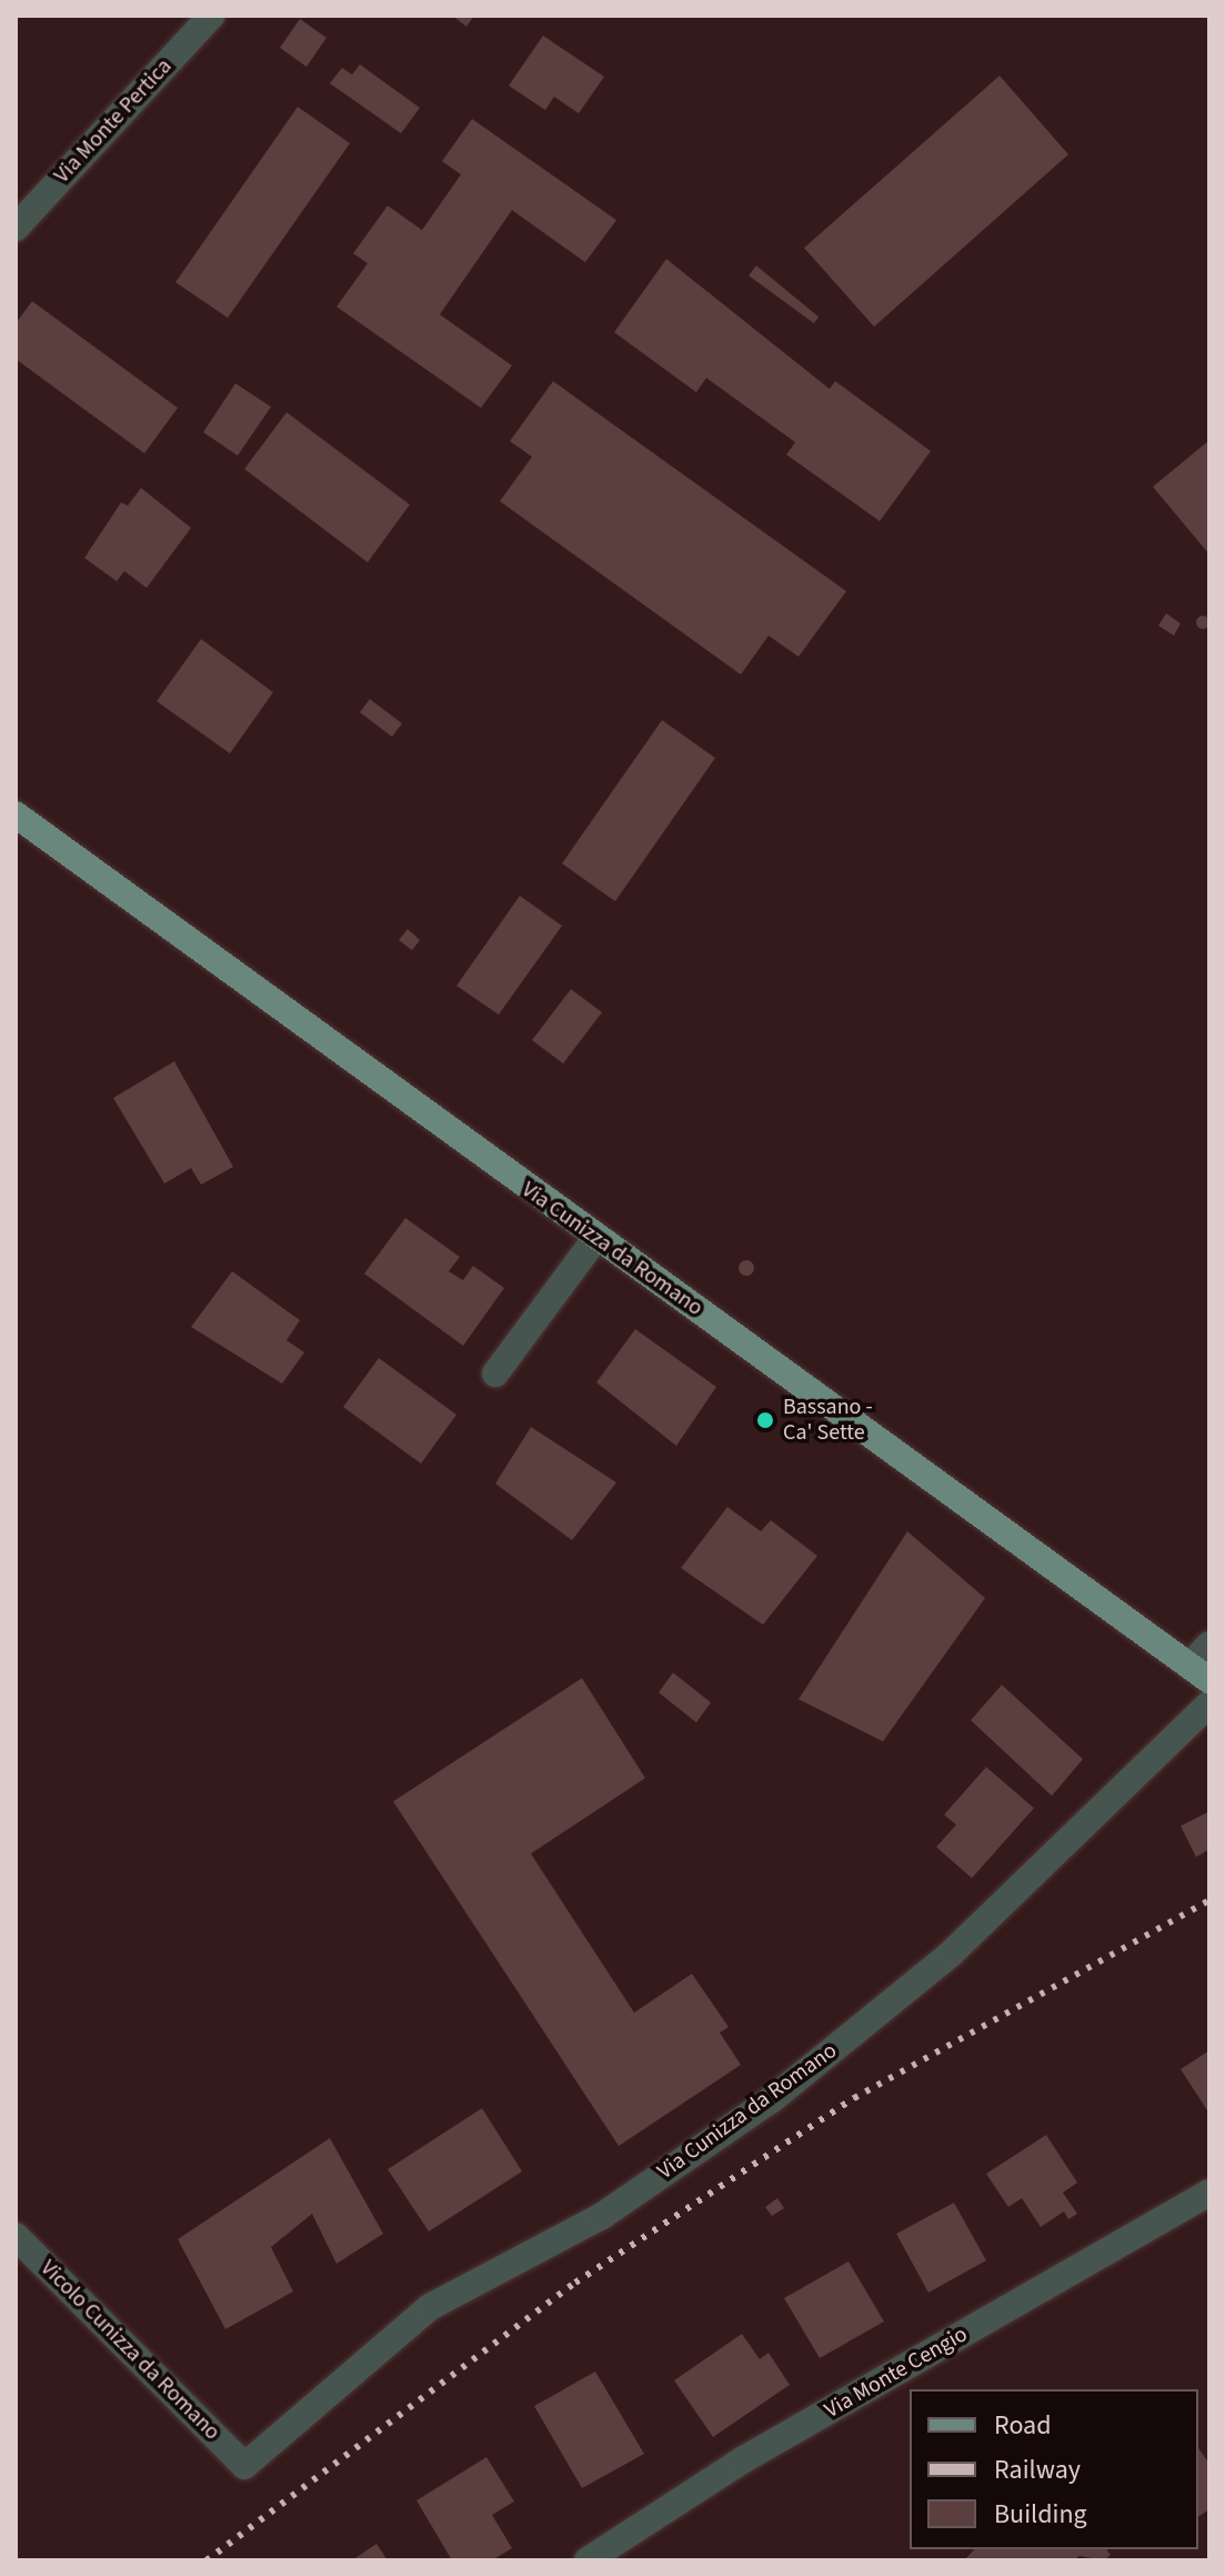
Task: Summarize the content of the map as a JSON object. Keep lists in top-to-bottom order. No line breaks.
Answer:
{"streets":{"main road":["Via Cunizza da Romano"],"street":["Via Monte Pertica","Vicolo Cunizza da Romano","Via Monte Cengio"]},"crossings":[["Via Cunizza da Romano","Vicolo Cunizza da Romano"]],"places":["Bassano - Ca' Sette"],"legend":["Road","Railway","Building"]}
